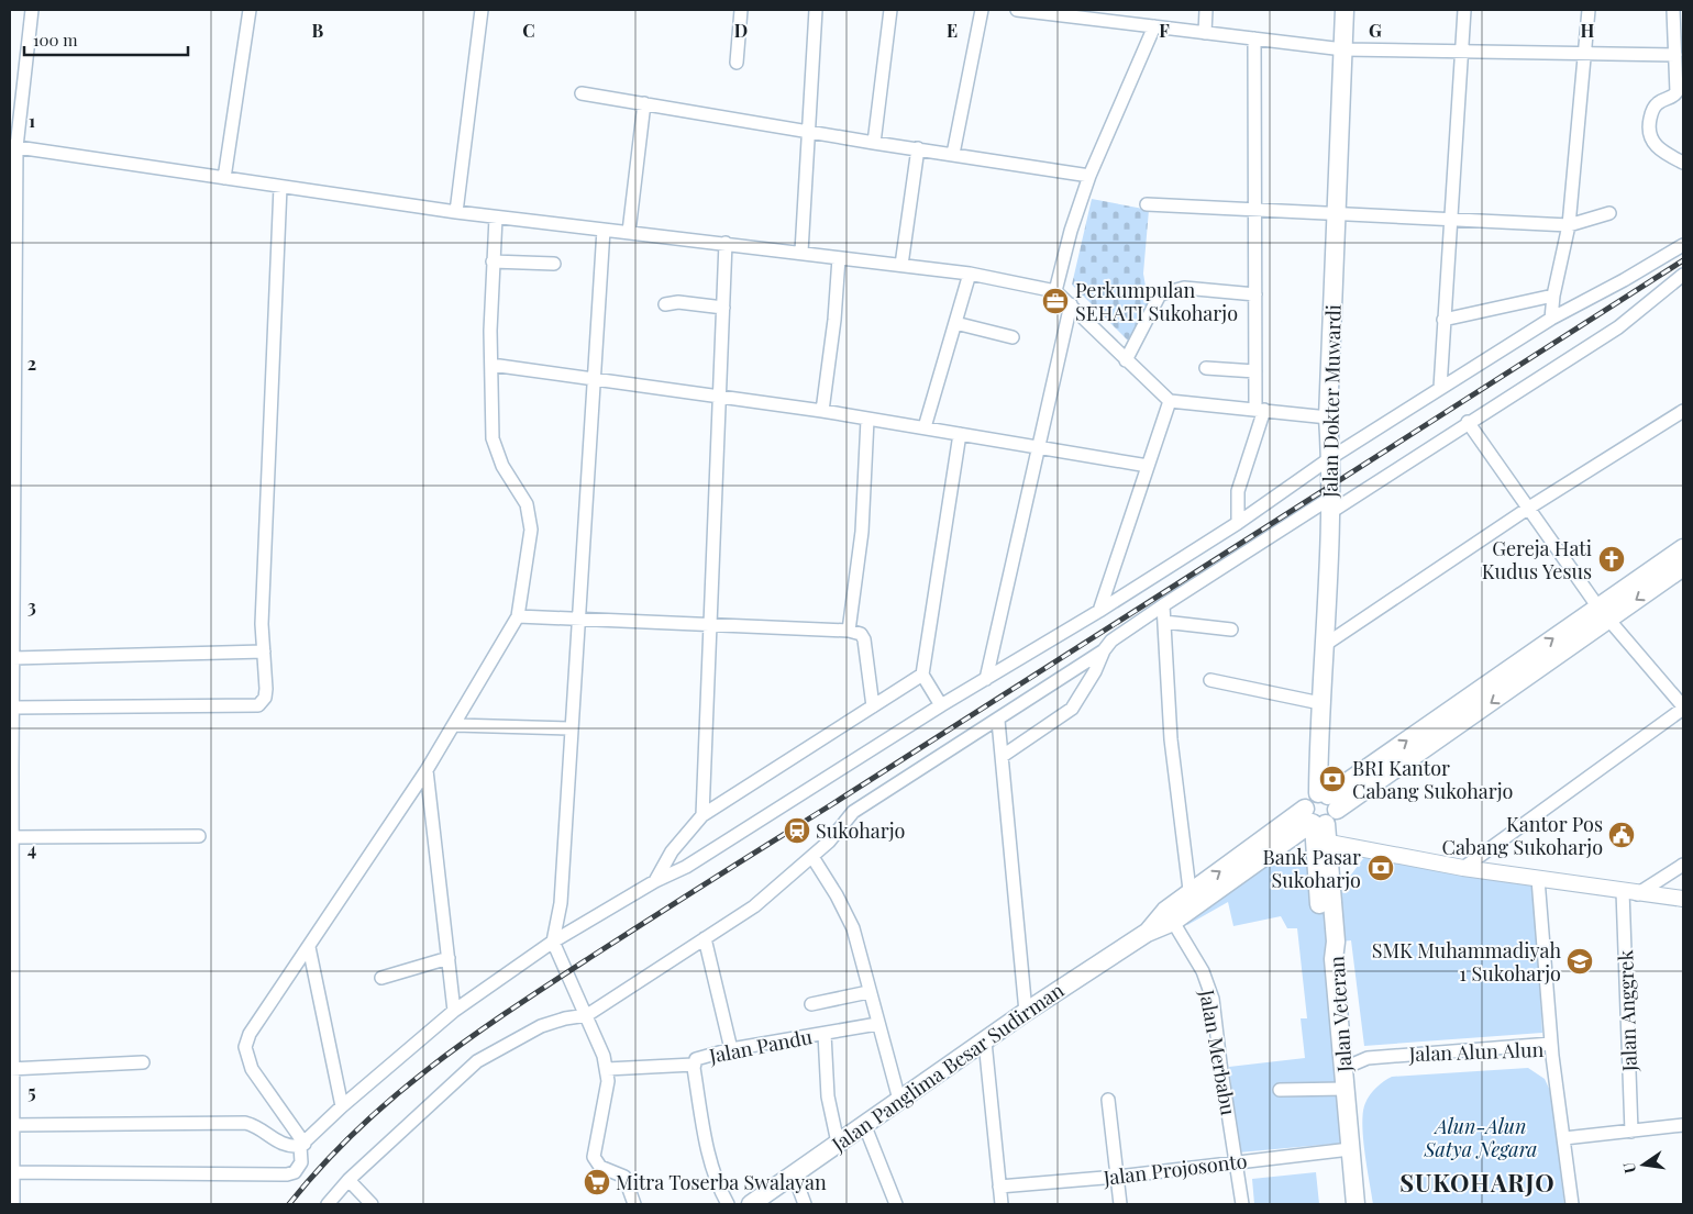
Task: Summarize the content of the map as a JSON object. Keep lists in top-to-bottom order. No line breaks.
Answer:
{"streets":{"main road":["Jalan Dokter Muwardi","Jalan Veteran","Jalan Panglima Besar Sudirman"],"street":["Jalan Anggrek","Jalan Pandu","Jalan Alun Alun","Jalan Merbabu","Jalan Projosonto"]},"crossings":[["Jalan Dokter Muwardi","Jalan Veteran"],["Jalan Dokter Muwardi","Jalan Panglima Besar Sudirman"],["Jalan Veteran","Jalan Alun Alun"],["Jalan Veteran","Jalan Panglima Besar Sudirman"],["Jalan Veteran","Jalan Projosonto"],["Jalan Merbabu","Jalan Panglima Besar Sudirman"],["Jalan Merbabu","Jalan Projosonto"]],"districts":["SUKOHARJO"],"parks":["Alun-Alun Satya Negara"],"places":{"office":["Perkumpulan SEHATI Sukoharjo"],"church":["Gereja Hati Kudus Yesus"],"bank":["BRI Kantor Cabang Sukoharjo","Bank Pasar Sukoharjo"],"station":["Sukoharjo"],"public building":["Kantor Pos Cabang Sukoharjo"],"school or university":["SMK Muhammadiyah 1 Sukoharjo"],"supermarket":["Mitra Toserba Swalayan"]},"scale_bar":"100 m","north":"left","grid":{"columns":["B","C","D","E","F","G","H"],"rows":["1","2","3","4","5"]}}
